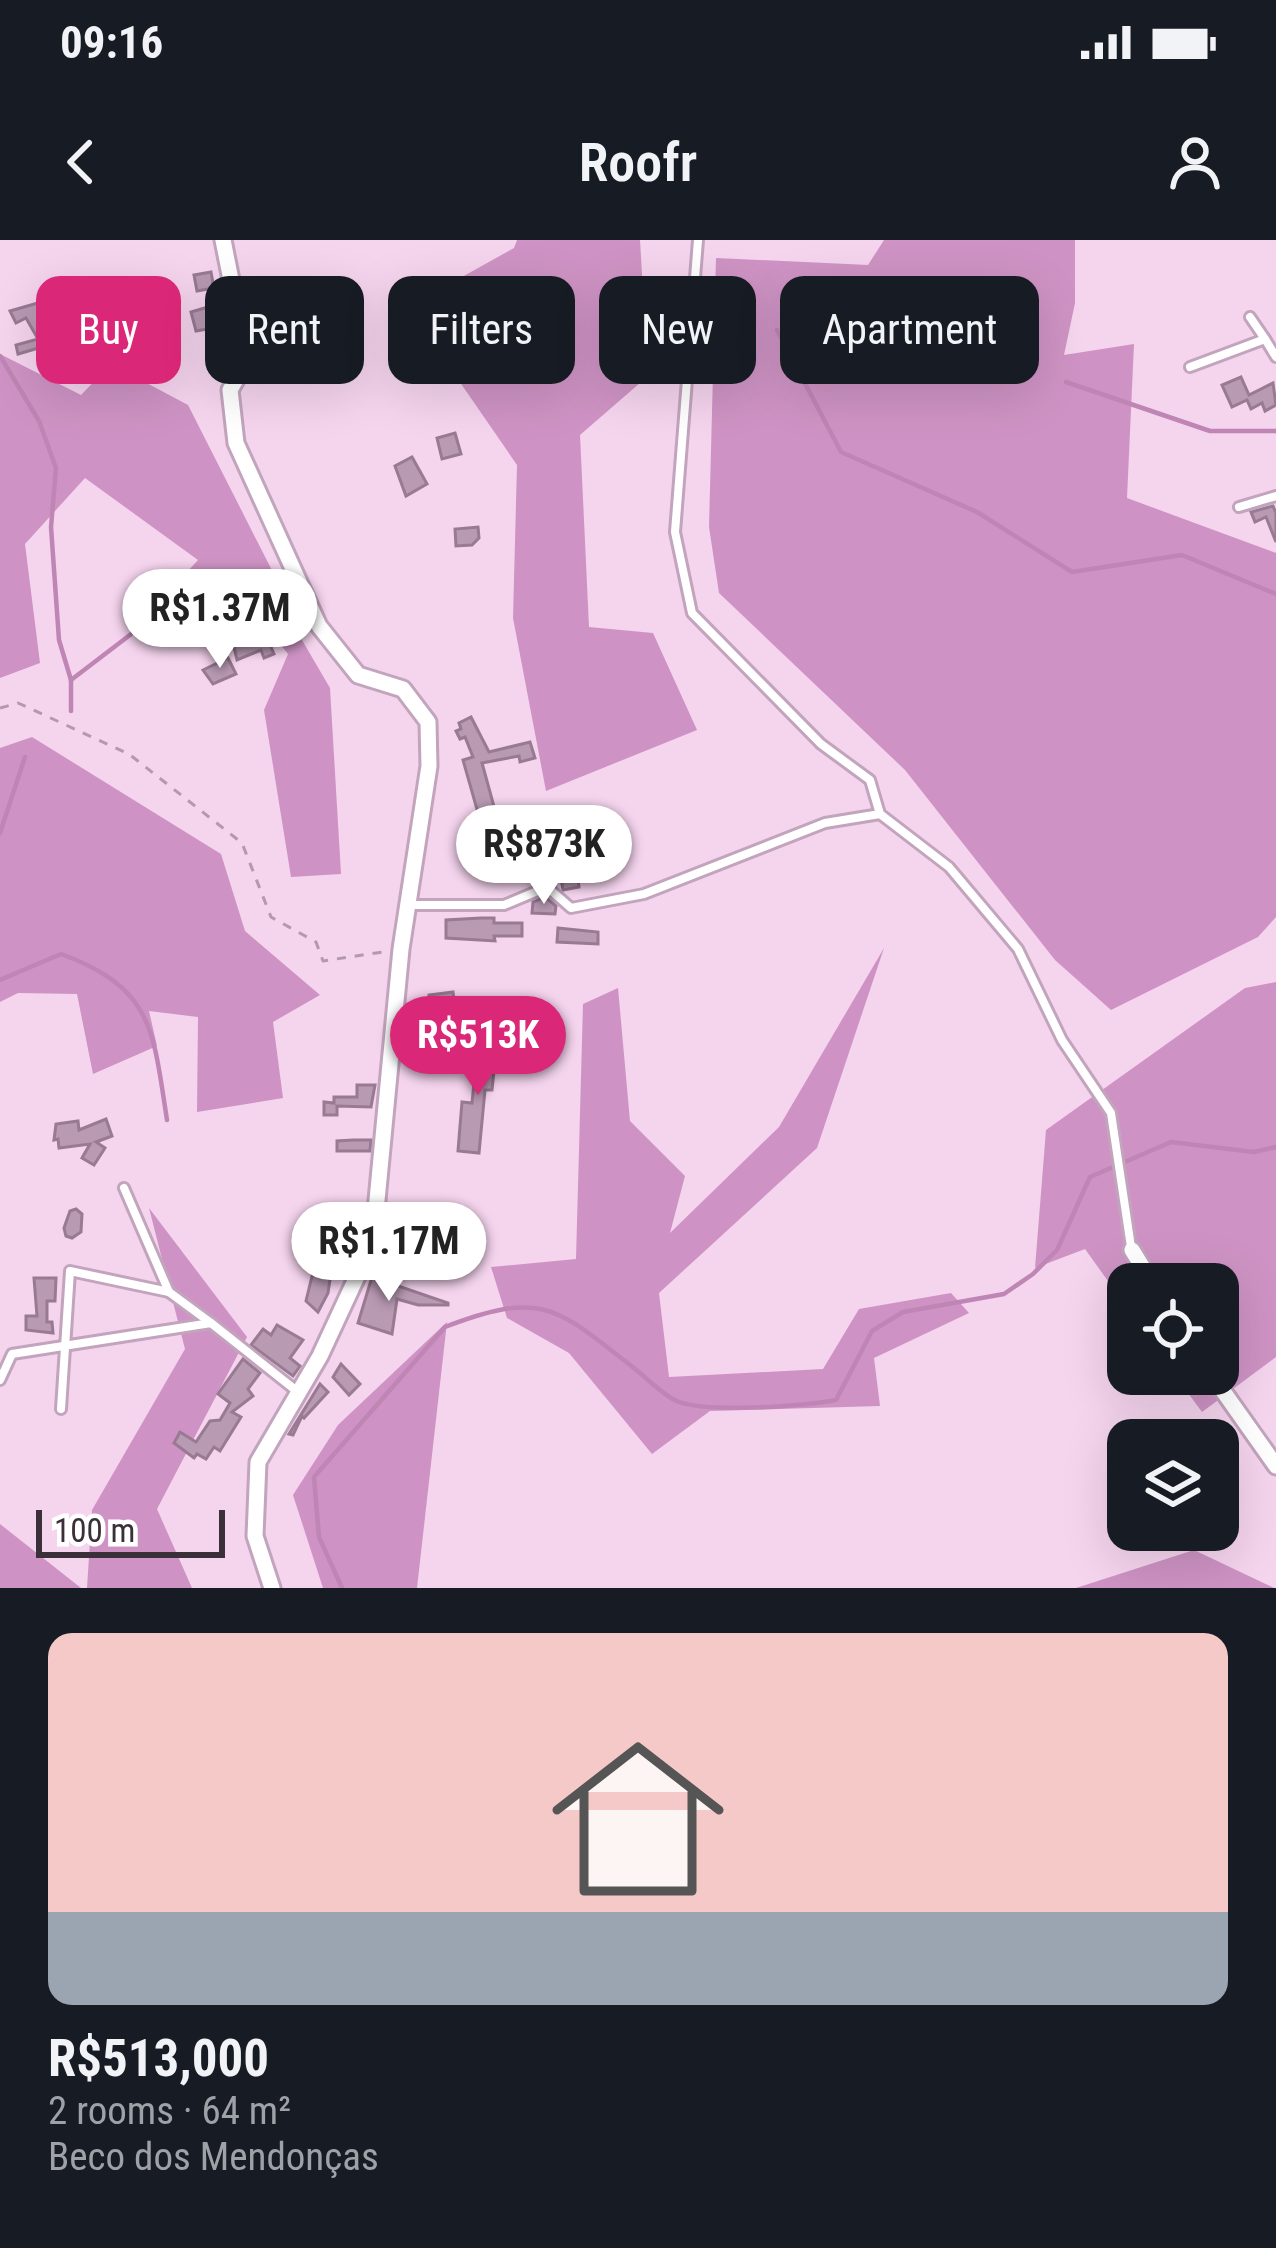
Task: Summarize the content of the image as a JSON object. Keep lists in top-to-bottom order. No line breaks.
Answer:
{"scale_bar":"100 m","page":{"status":"09:16","header":"Roofr","chip":["Buy","Rent","Filters","New","Apartment"],"price":["R$1.37M","R$873K","R$513K","R$1.17M"],"scale":"100 m","list":[{"name":"R$513,000","note":"2 rooms · 64 m² · Beco dos Mendonças"}]}}
